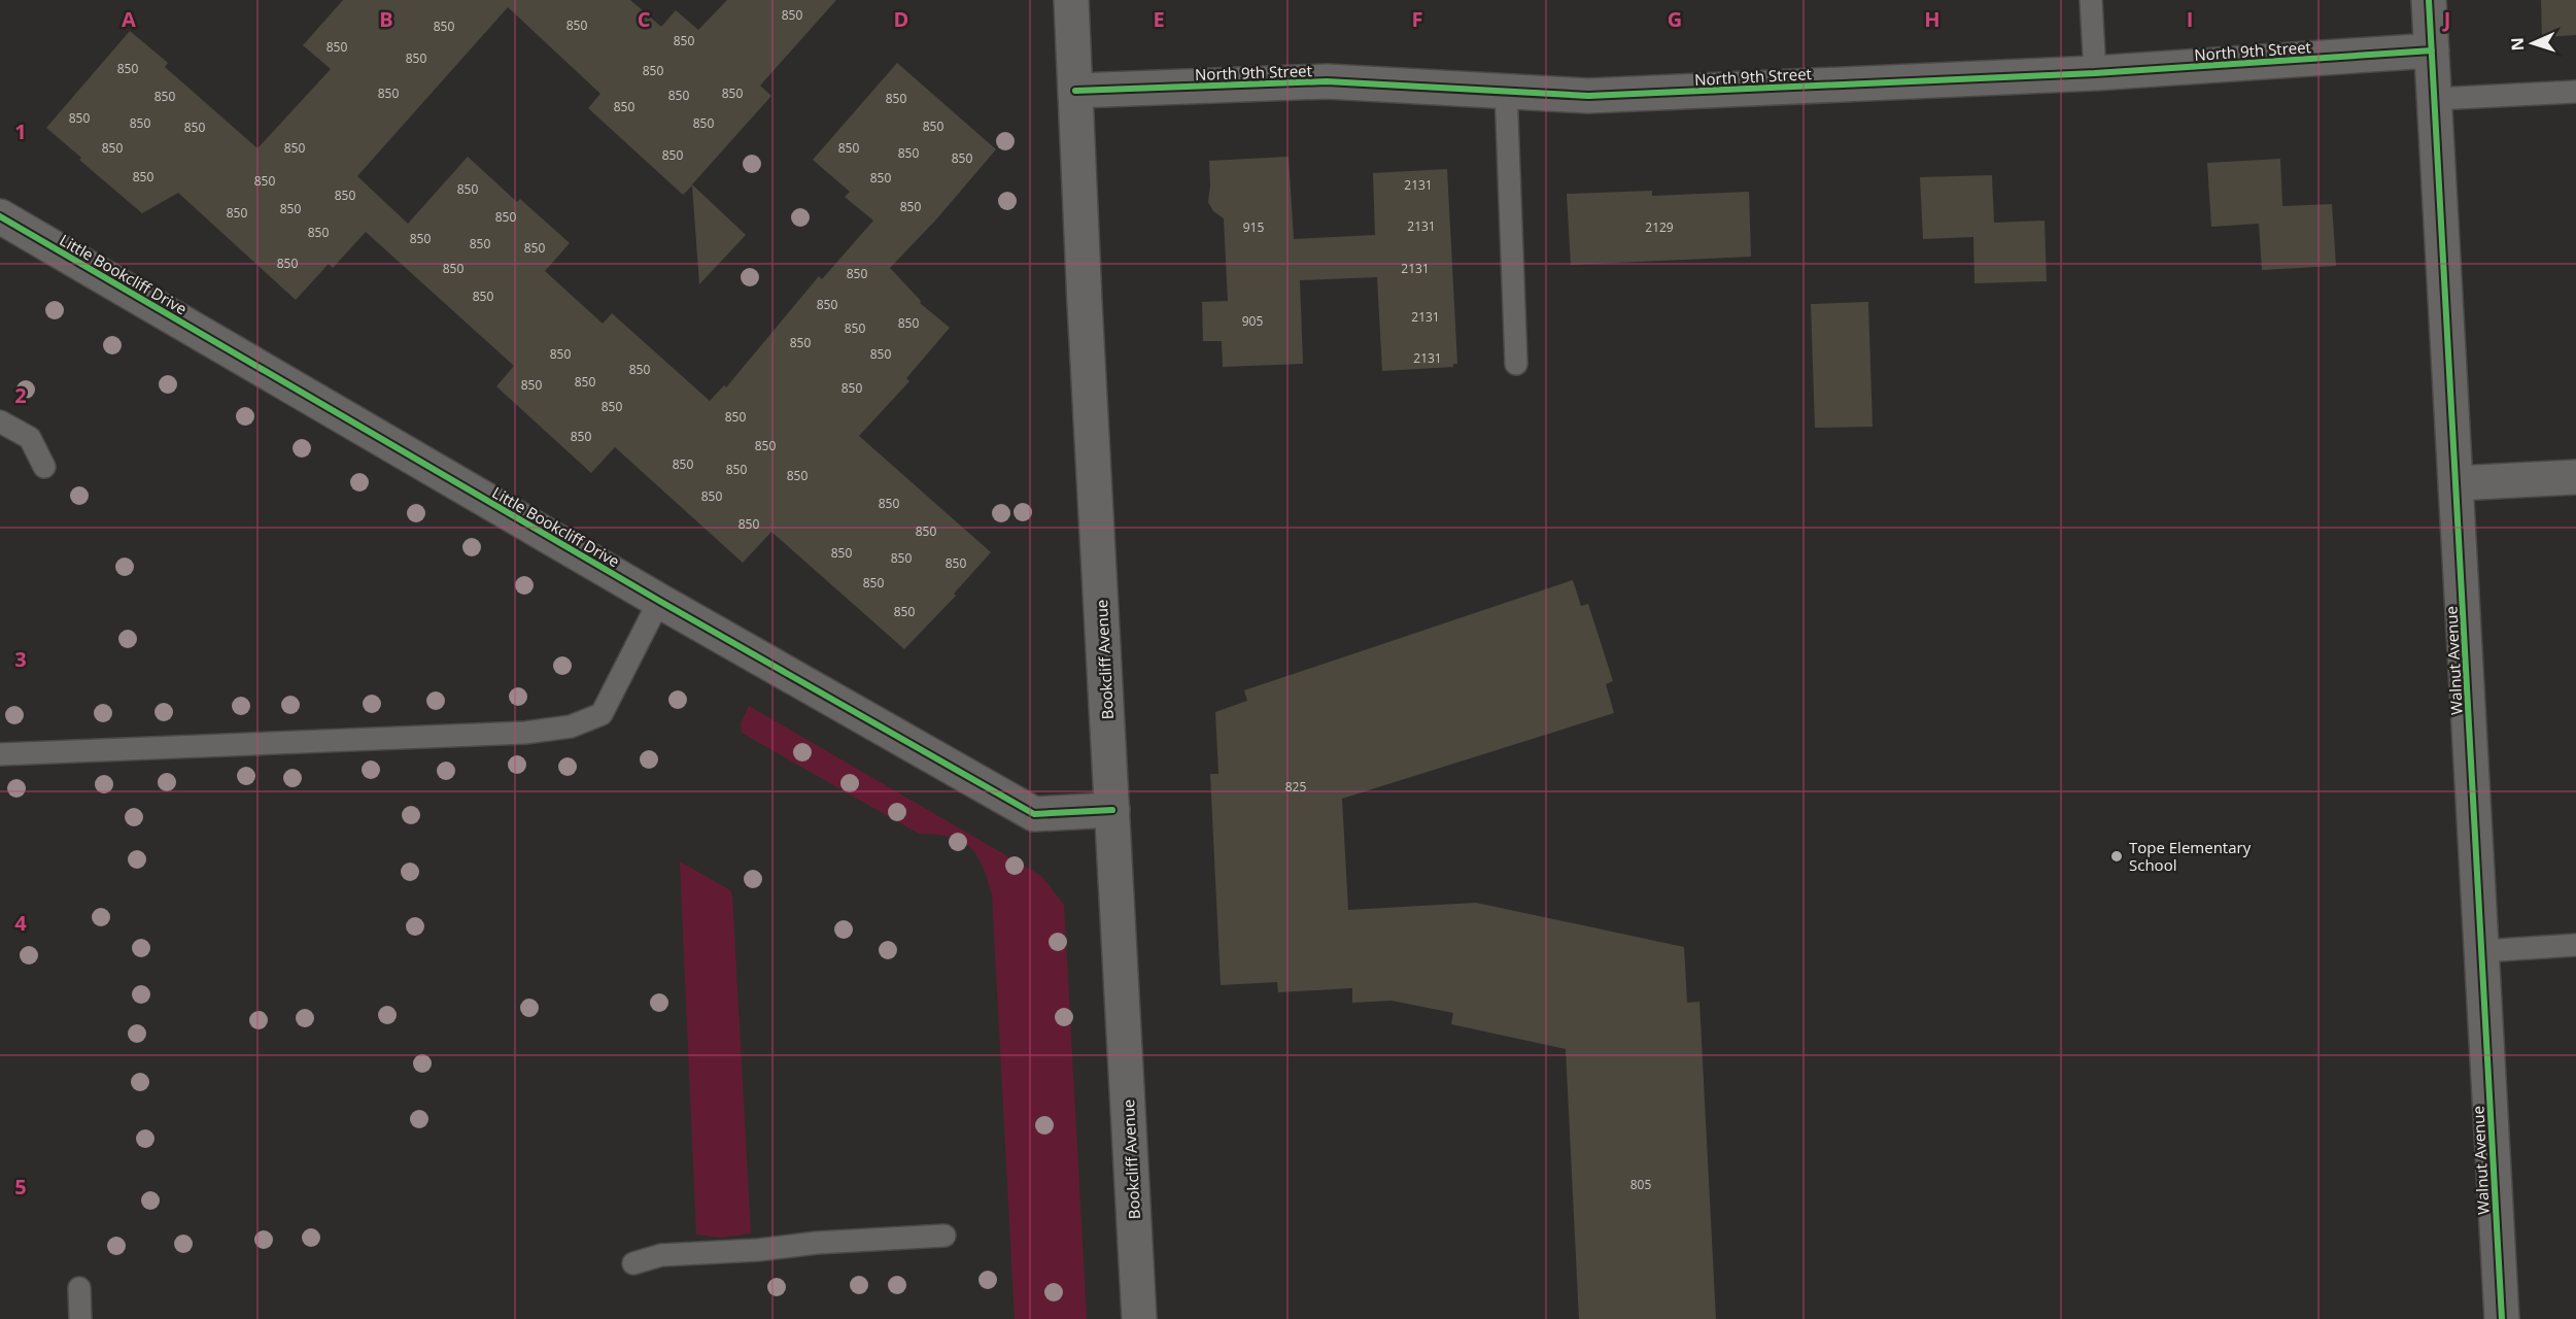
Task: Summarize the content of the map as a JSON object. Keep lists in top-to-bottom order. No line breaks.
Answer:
{"streets":{"street":["North 9th Street","Little Bookcliff Drive","Bookcliff Avenue","Walnut Avenue"]},"crossings":[["North 9th Street","Bookcliff Avenue"],["North 9th Street","Walnut Avenue"],["Little Bookcliff Drive","Bookcliff Avenue"]],"places":["Tope Elementary School"],"house_numbers":["850","850","850","850","850","850","850","850","850","850","850","850","850","850","850","850","850","850","850","850","850","850","850","850","850","850","850","850","2131","850","850","850","850","850","850","2131","915","2129","850","850","850","850","850","850","2131","850","850","850","2131","905","850","850","850","850","850","2131","850","850","850","850","850","850","850","850","850","850","850","850","850","850","850","850","850","850","850","850","825","805"],"north":"left","grid":{"columns":["A","B","C","D","E","F","G","H","I","J"],"rows":["1","2","3","4","5"]}}
